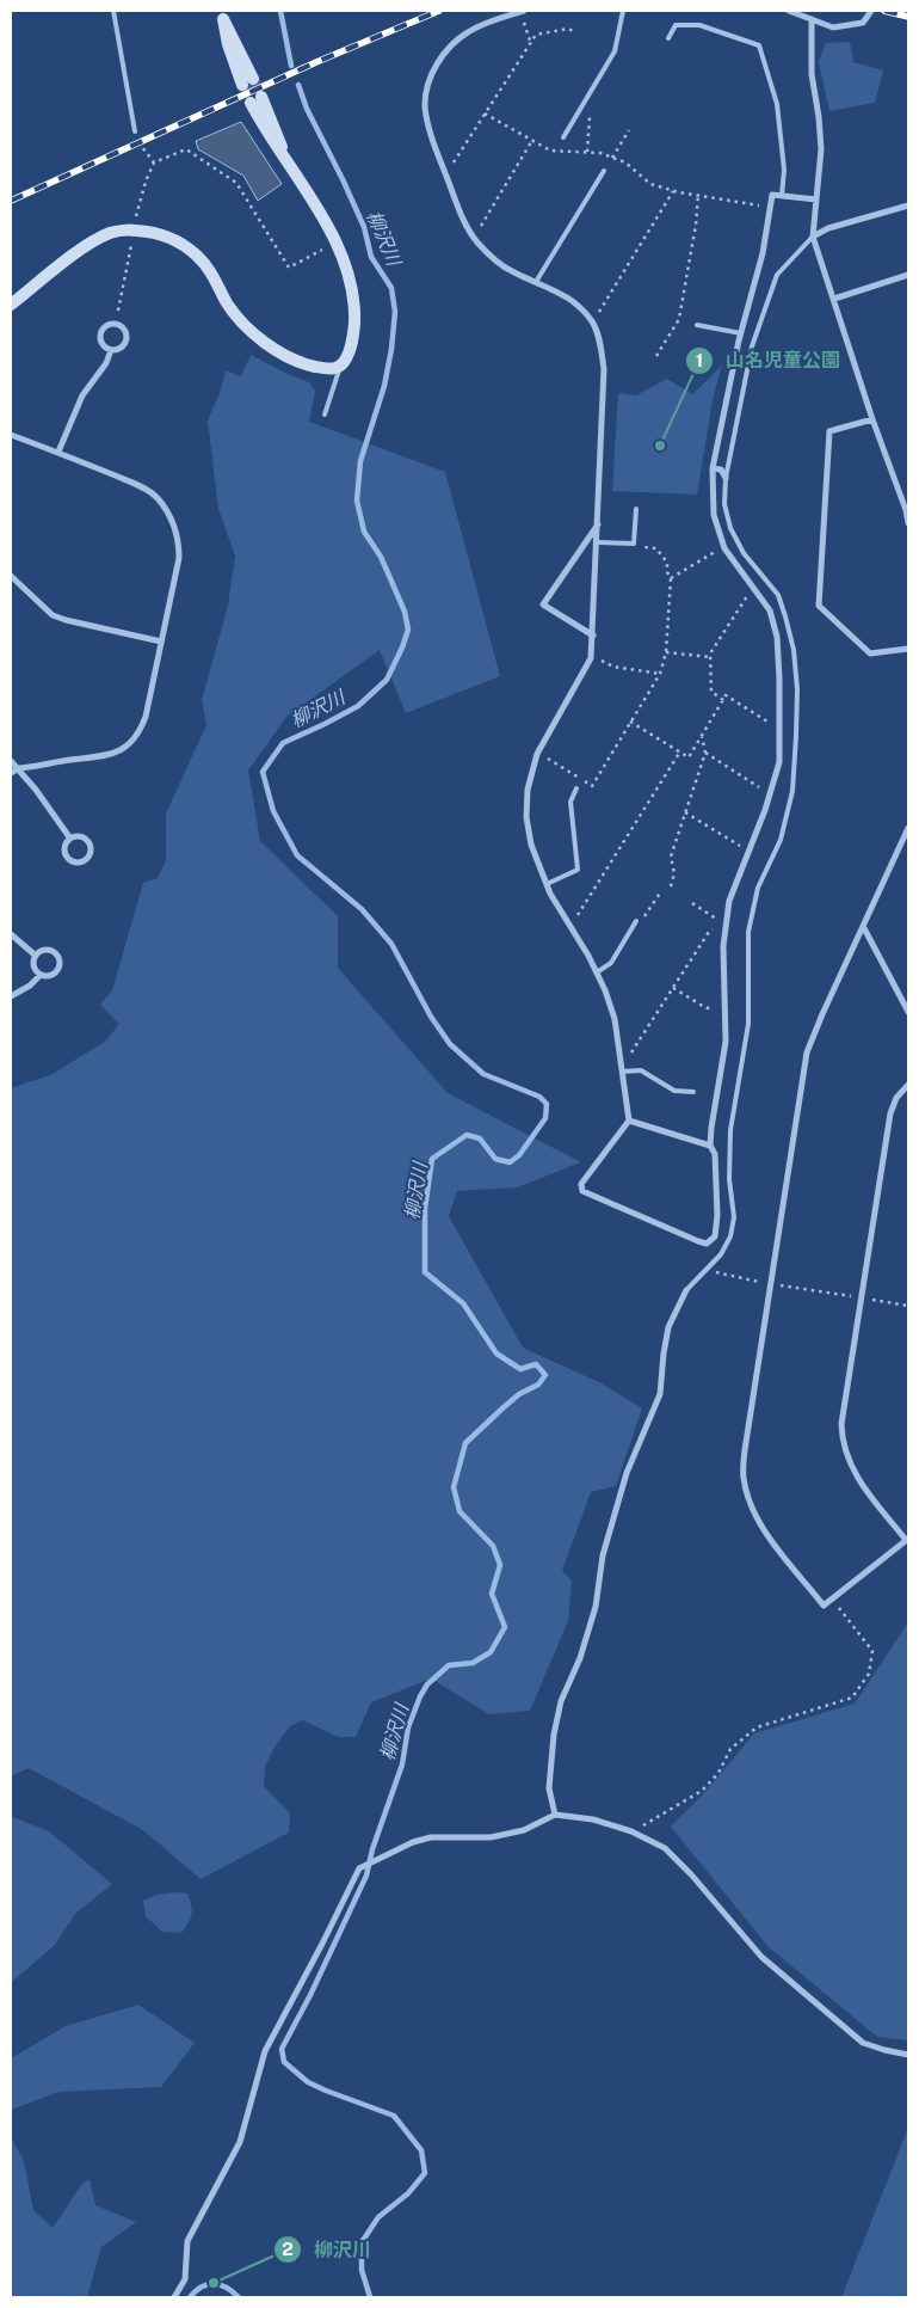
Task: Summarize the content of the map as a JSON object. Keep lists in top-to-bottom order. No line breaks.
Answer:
{"water":["柳沢川"],"places":["山名児童公園","柳沢川"]}
